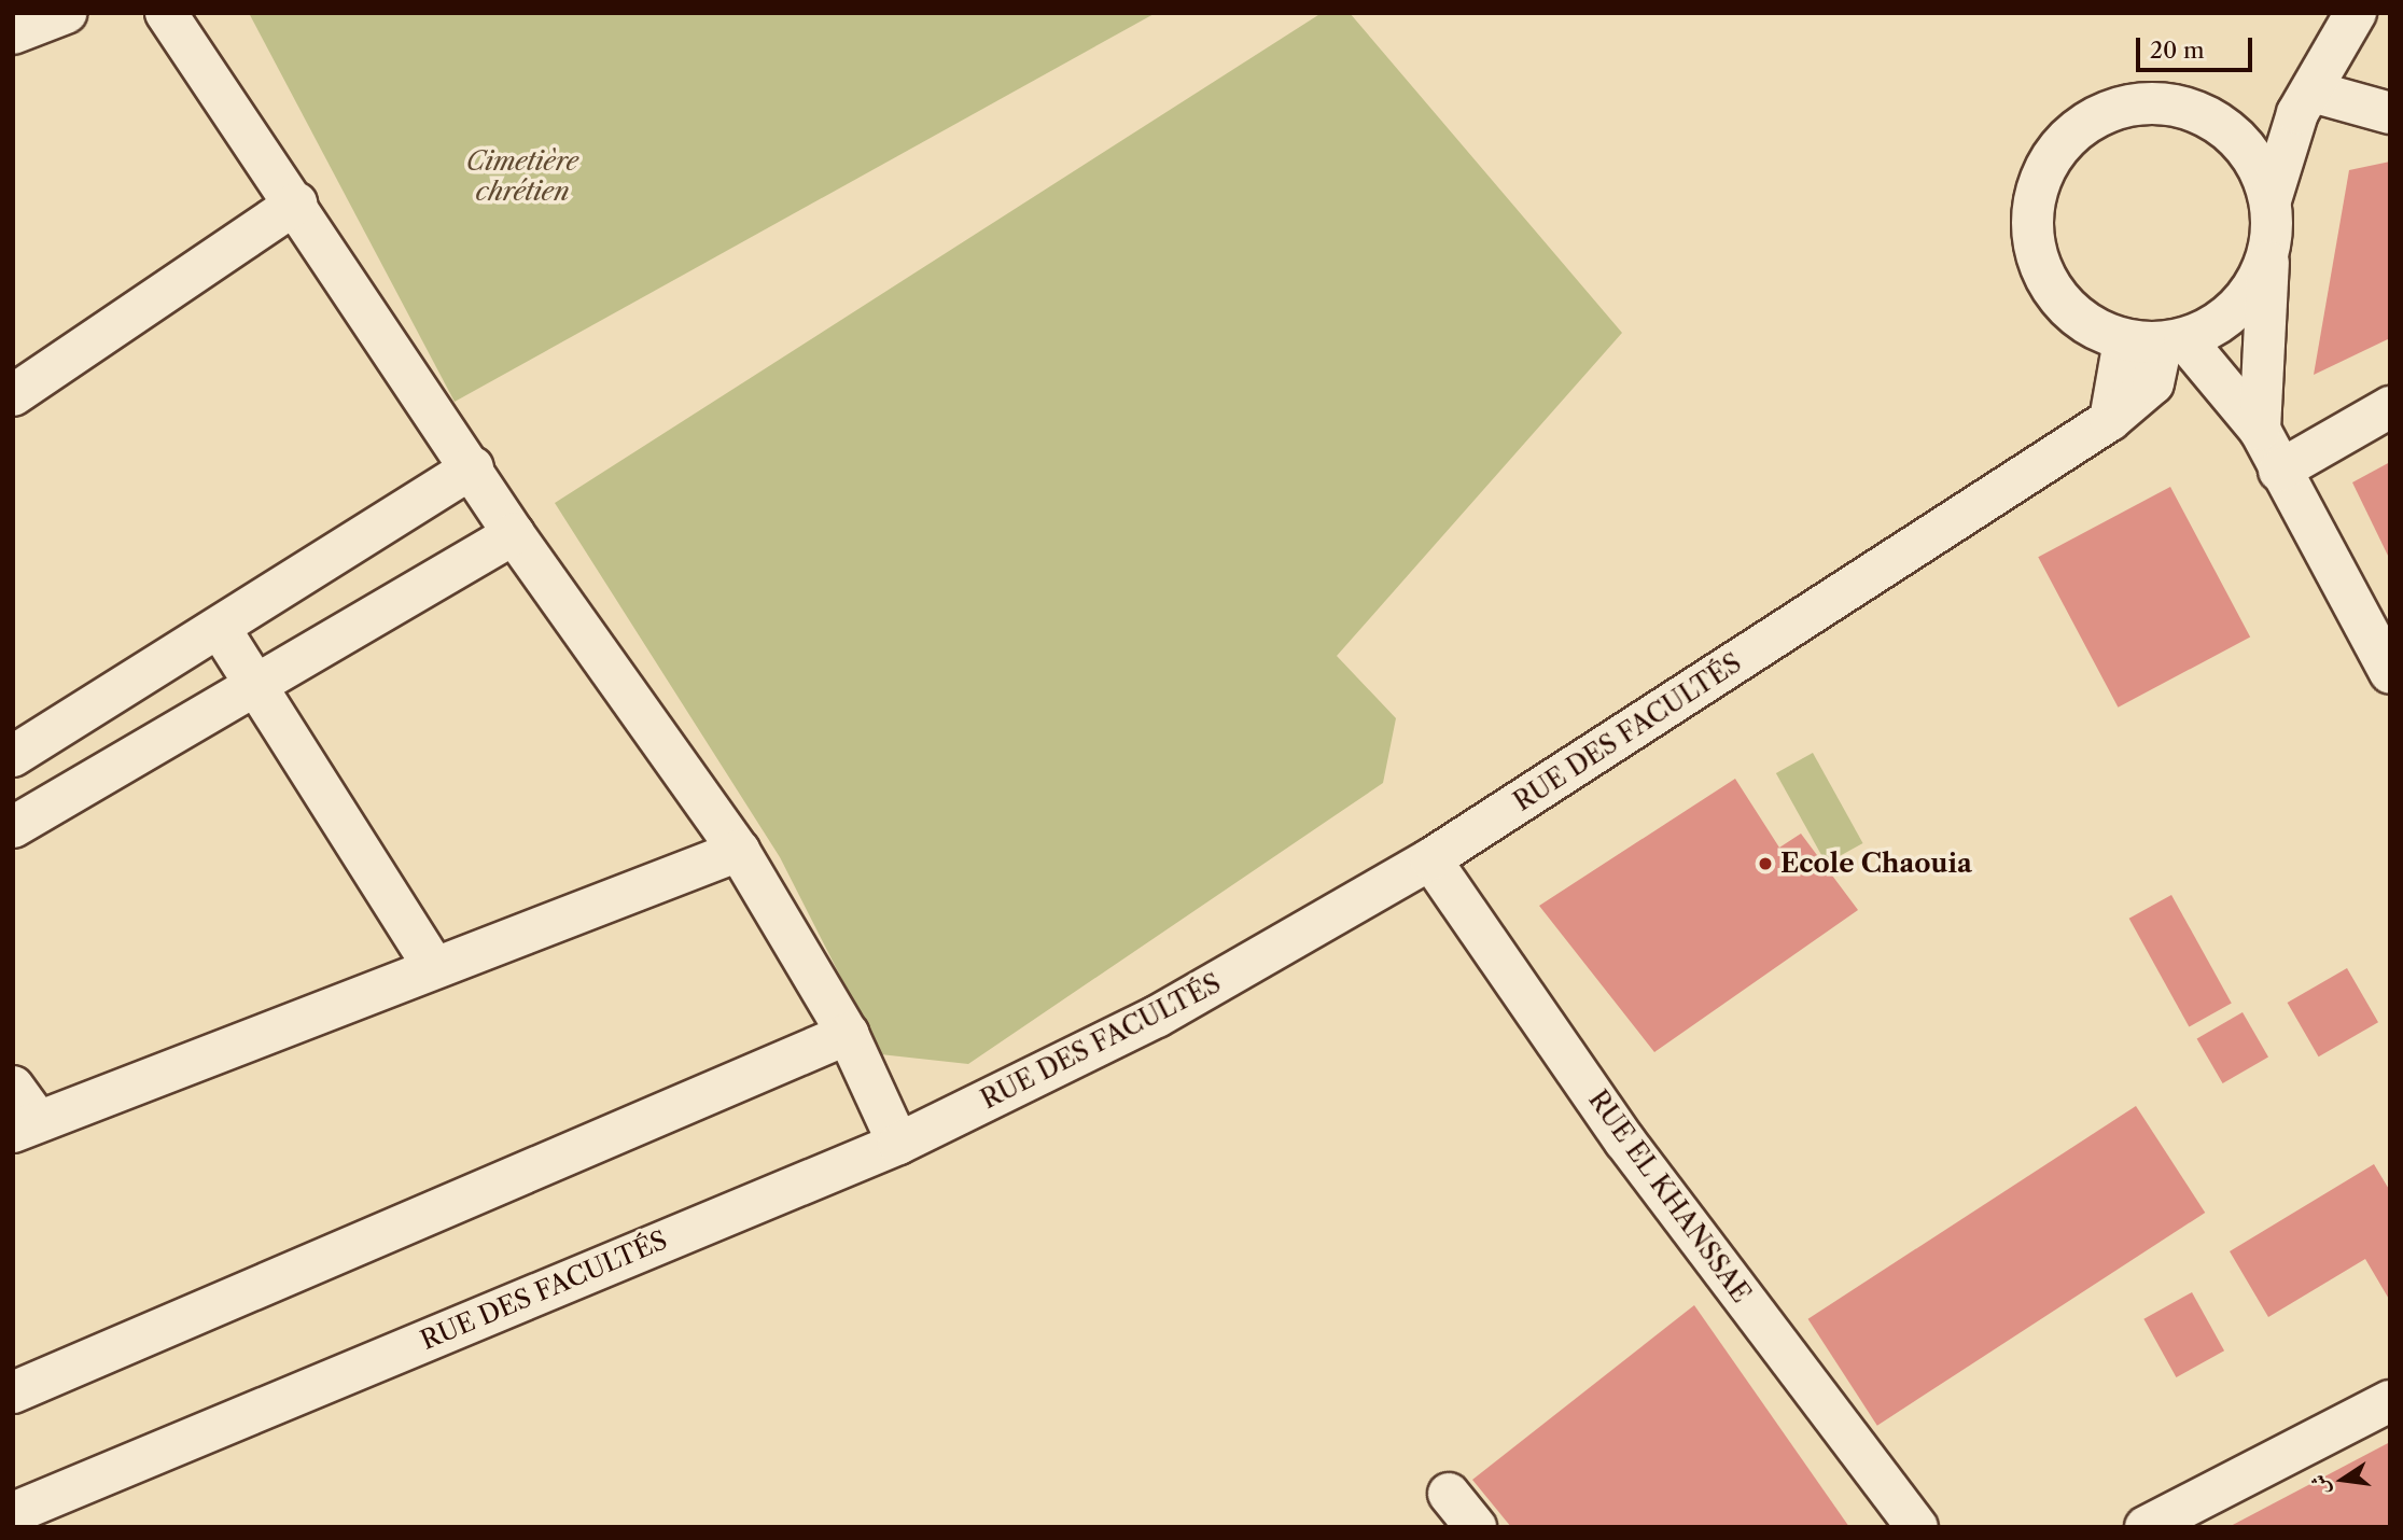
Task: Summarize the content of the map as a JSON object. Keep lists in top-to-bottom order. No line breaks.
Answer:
{"streets":{"street":["RUE DES FACULTÉS","RUE EL KHANSSAE"]},"crossings":[["RUE DES FACULTÉS","RUE EL KHANSSAE"]],"parks":["Cimetière chrétien"],"places":["Ecole Chaouia"],"scale_bar":"20 m","north":"left"}
